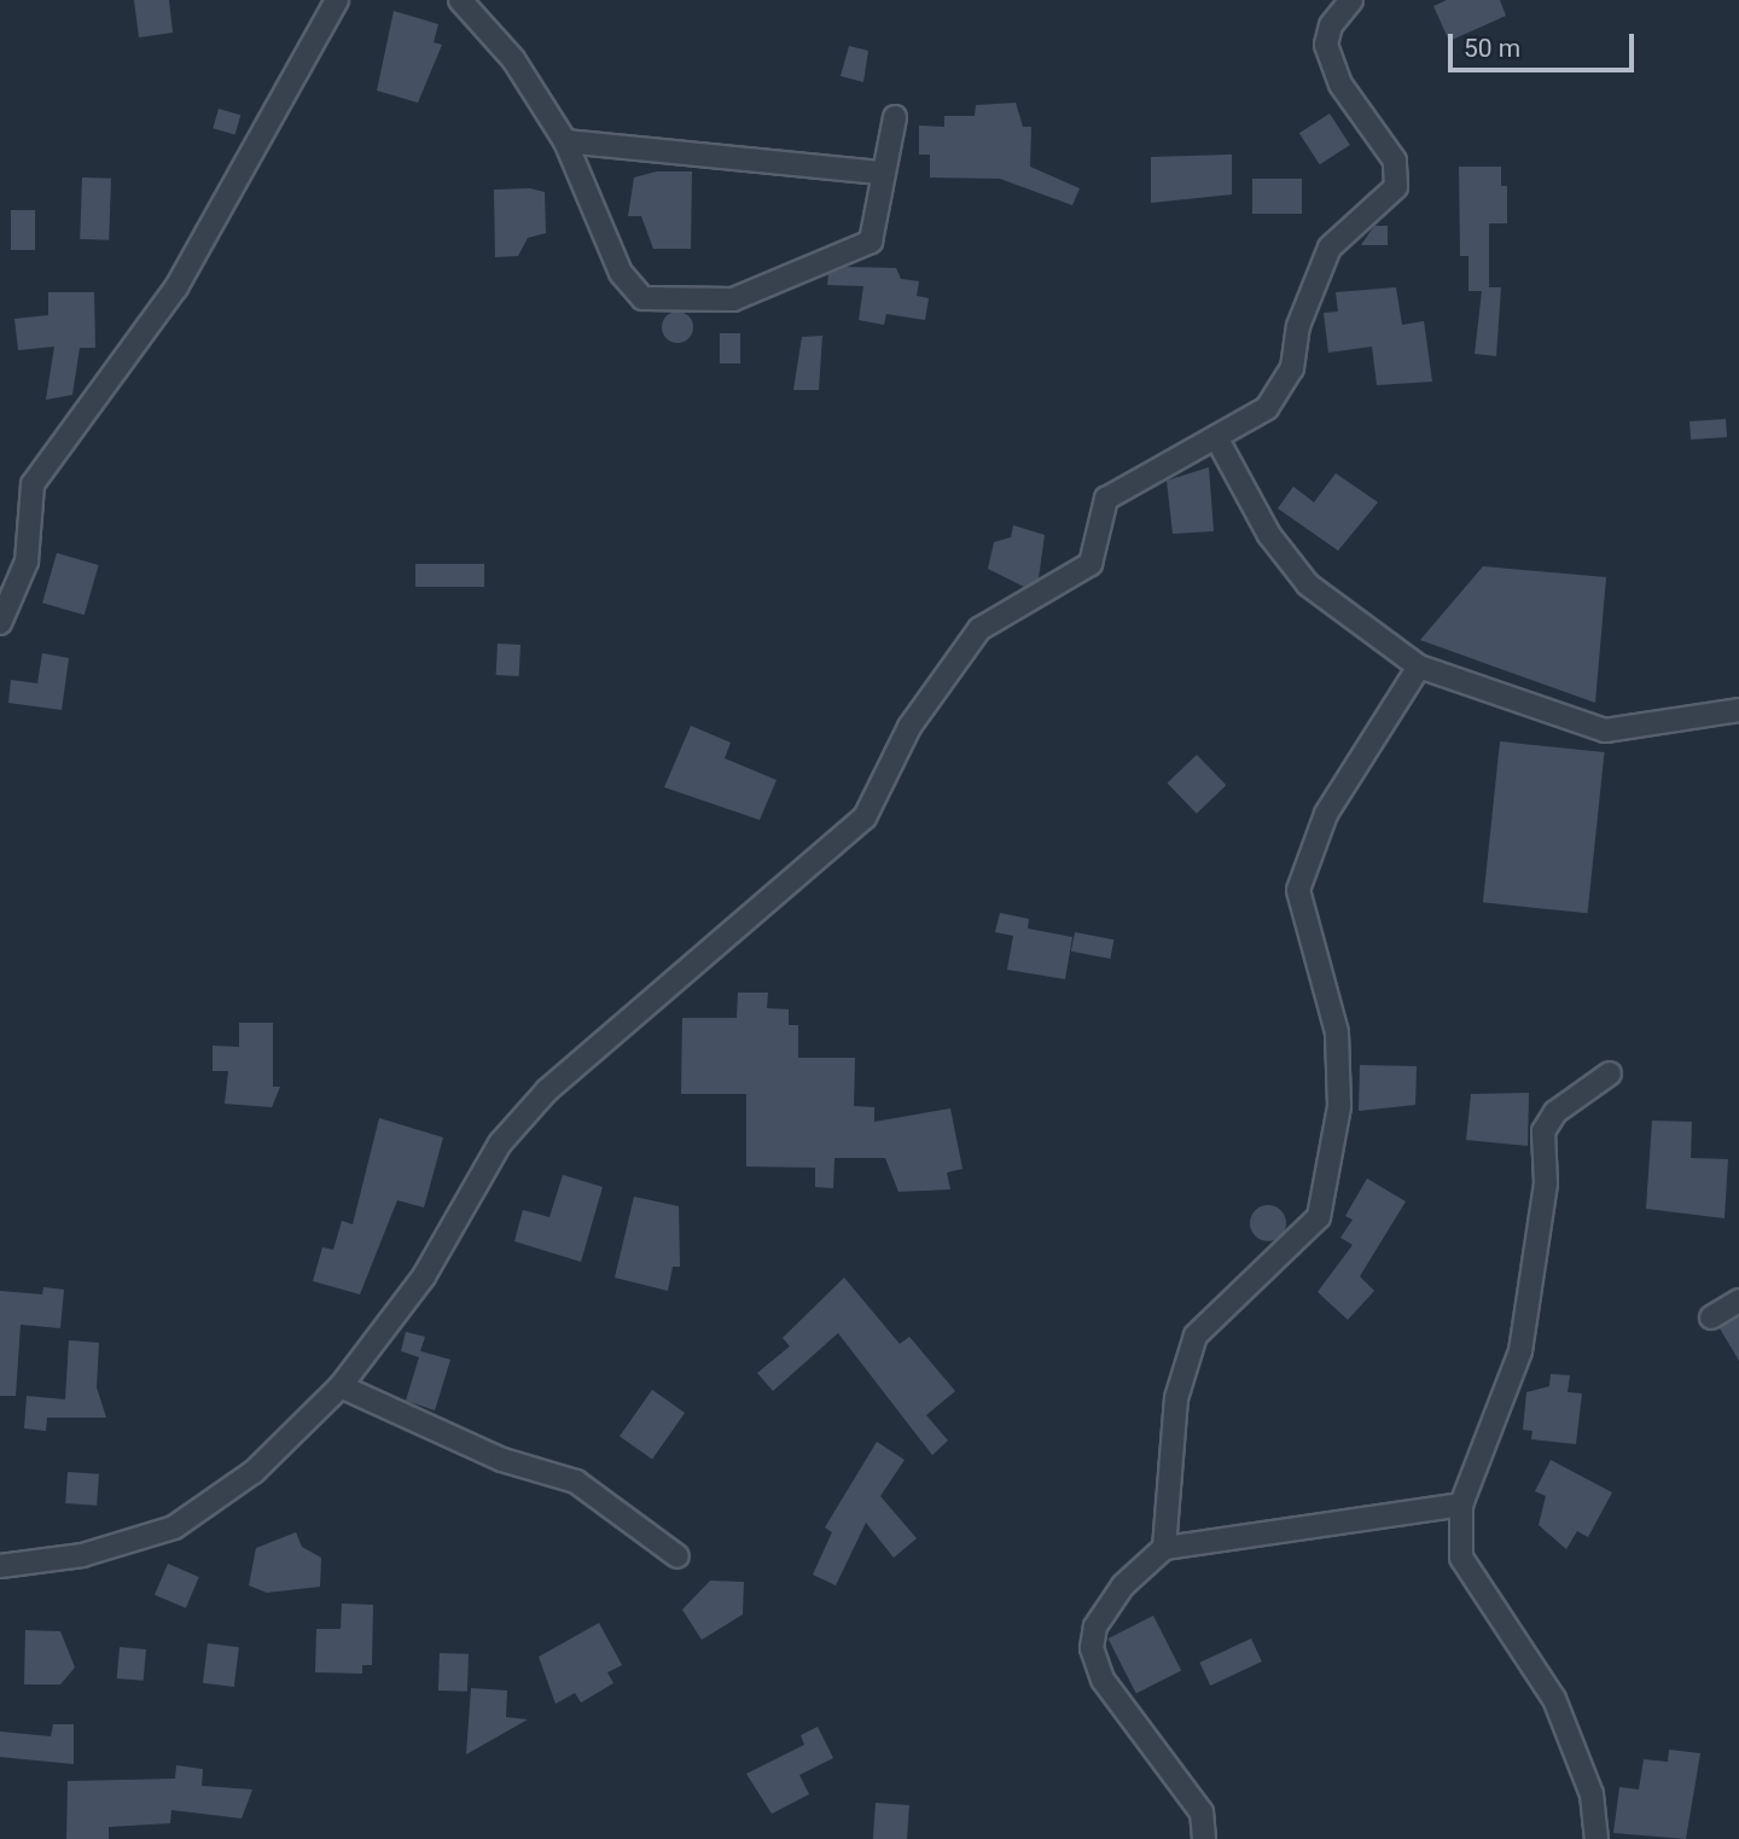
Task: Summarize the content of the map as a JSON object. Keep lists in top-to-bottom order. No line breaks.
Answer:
{"scale_bar":"50 m"}
